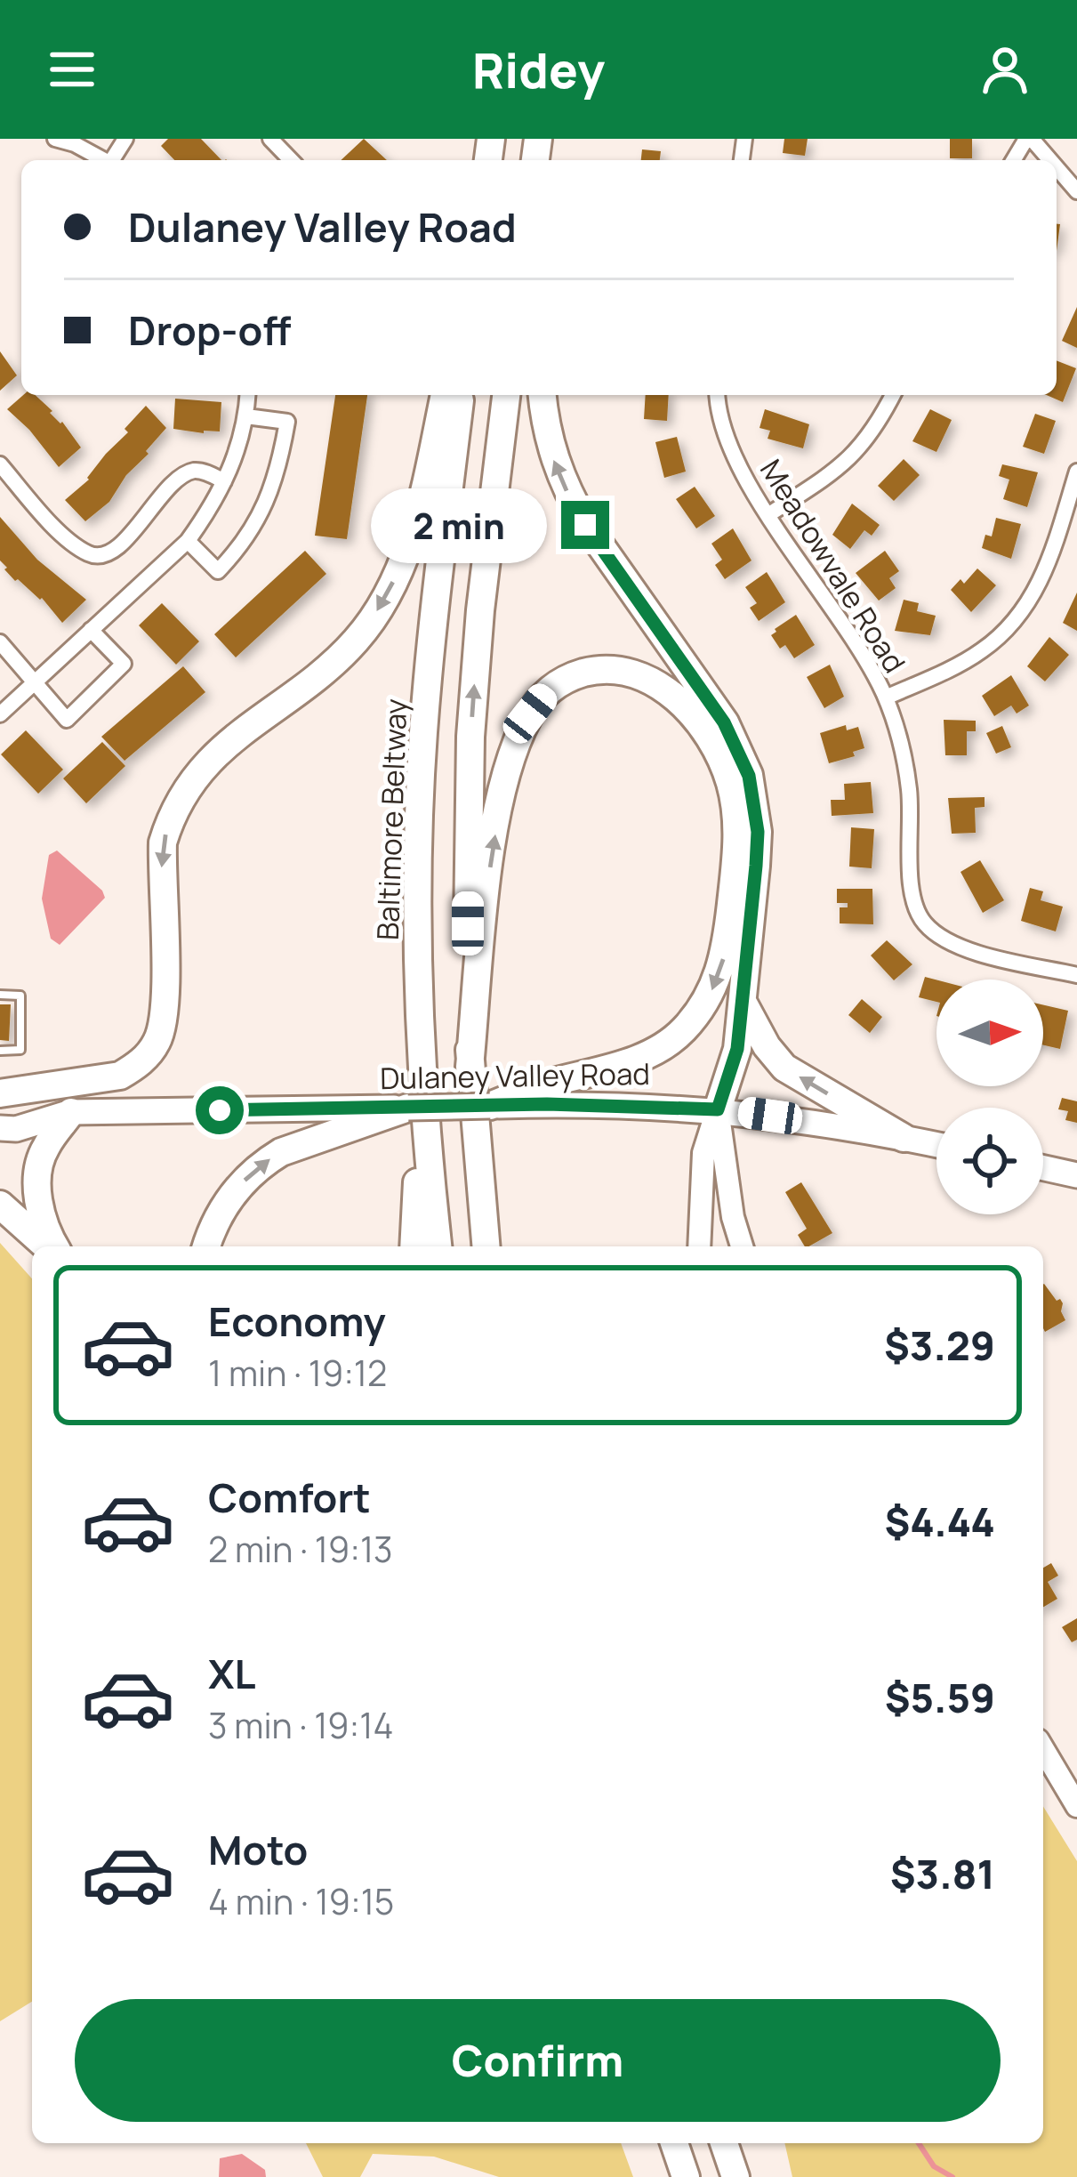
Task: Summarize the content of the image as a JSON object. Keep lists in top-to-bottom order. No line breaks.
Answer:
{"streets":{"highway":["Baltimore Beltway"],"main road":["Dulaney Valley Road"],"street":["Meadowvale Road"]},"north":"right","page":{"header":"Ridey","banner":["Dulaney Valley Road","Drop-off"],"bubble":"2 min","list":[{"name":"Economy","note":"1 min · 19:12","value":"$3.29"},{"name":"Comfort","note":"2 min · 19:13","value":"$4.44"},{"name":"XL","note":"3 min · 19:14","value":"$5.59"},{"name":"Moto","note":"4 min · 19:15","value":"$3.81"}],"buttons":"Confirm"}}
